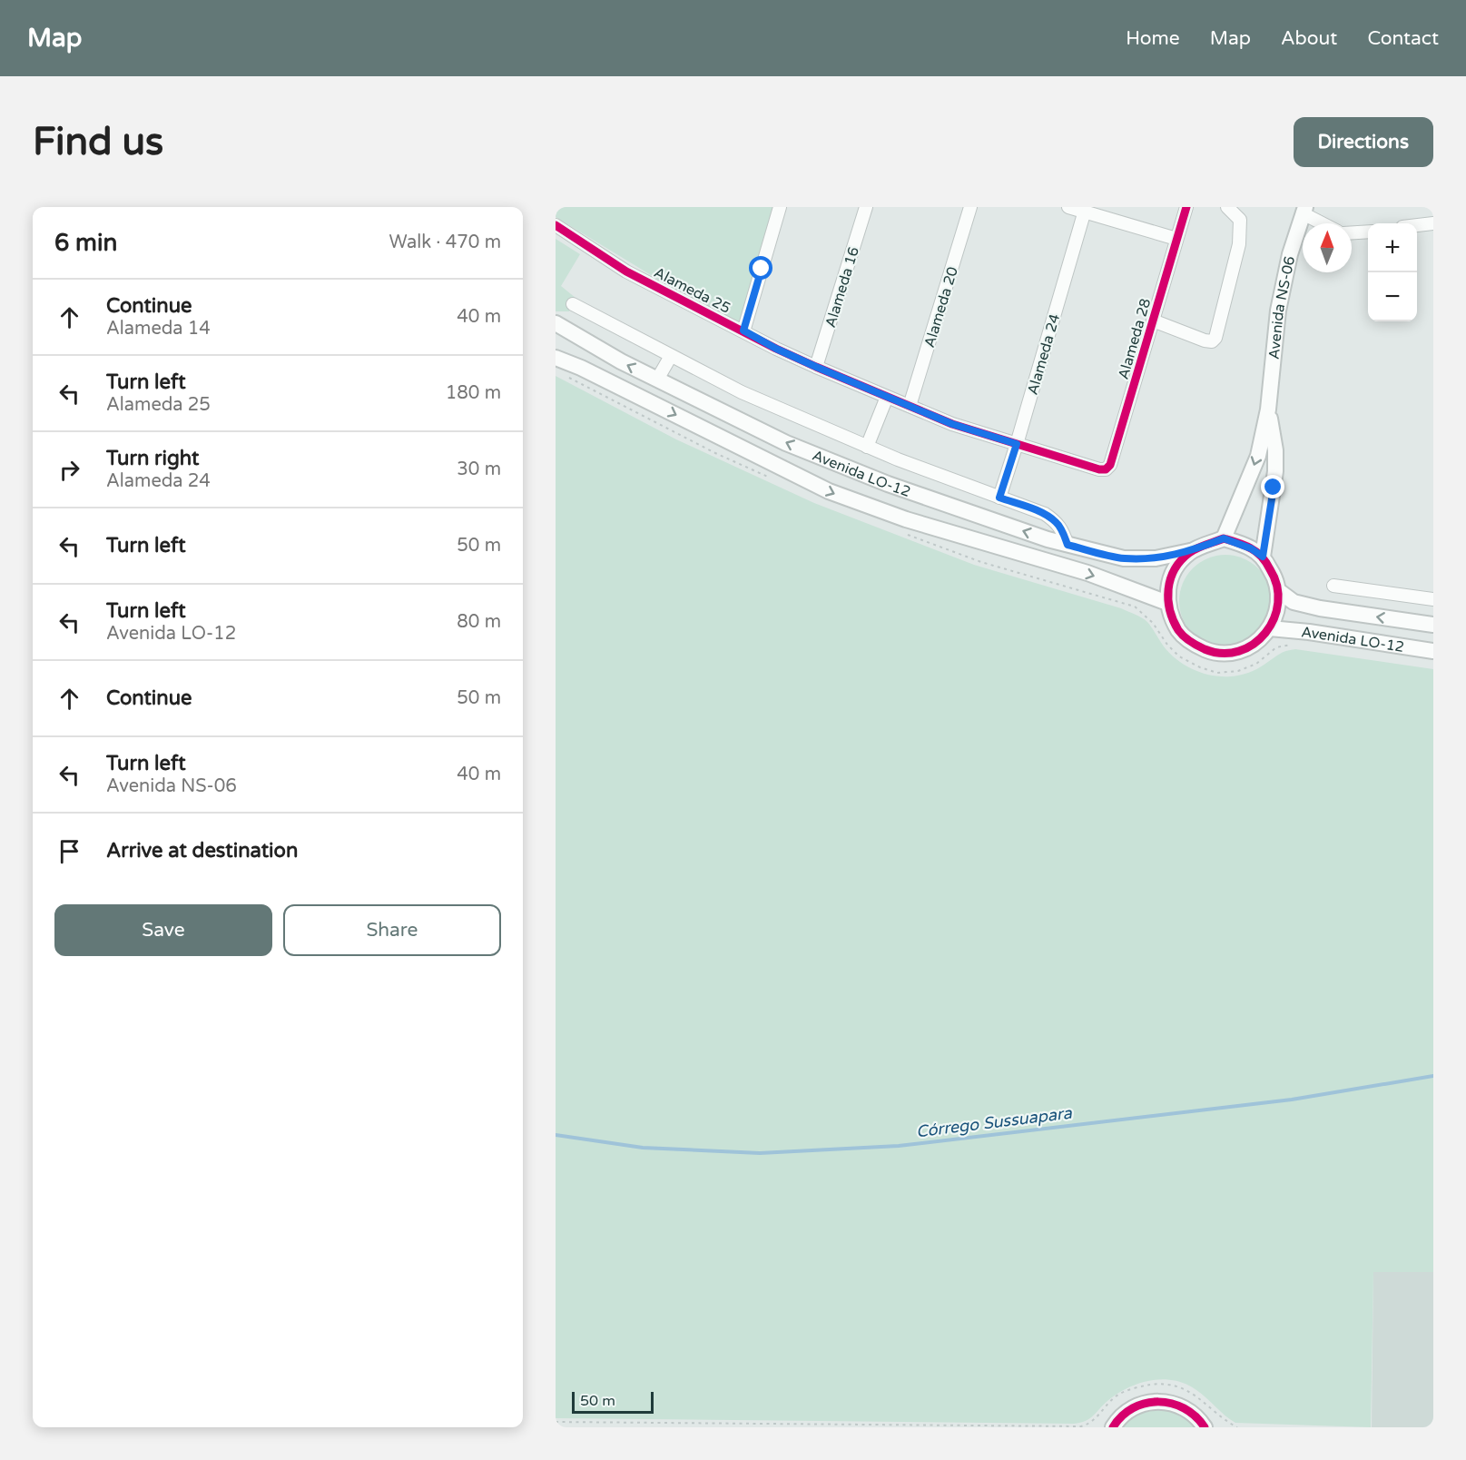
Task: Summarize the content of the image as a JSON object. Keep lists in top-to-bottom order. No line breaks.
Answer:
{"streets":{"street":["Alameda 16","Alameda 25","Alameda 20","Avenida NS-06","Alameda 28","Alameda 24","Avenida LO-12"]},"crossings":[["Alameda 16","Alameda 25"],["Alameda 25","Alameda 20"],["Alameda 25","Alameda 28"],["Alameda 25","Alameda 24"],["Avenida NS-06","Avenida LO-12"]],"water":["Córrego Sussuapara"],"scale_bar":"50 m","north":"top","page":{"header":"Map","nav":["Home","Map","About","Contact"],"buttons":["Directions",["Save","Share"]],"title":"Find us","heading":["6 min","Walk · 470 m"],"map_buttons":["+","−"],"list":[["Continue","Alameda 14","40 m"],["Turn left","Alameda 25","180 m"],["Turn right","Alameda 24","30 m"],["Turn left","50 m"],["Turn left","Avenida LO-12","80 m"],["Continue","50 m"],["Turn left","Avenida NS-06","40 m"],"Arrive at destination"],"scale":"50 m"}}
